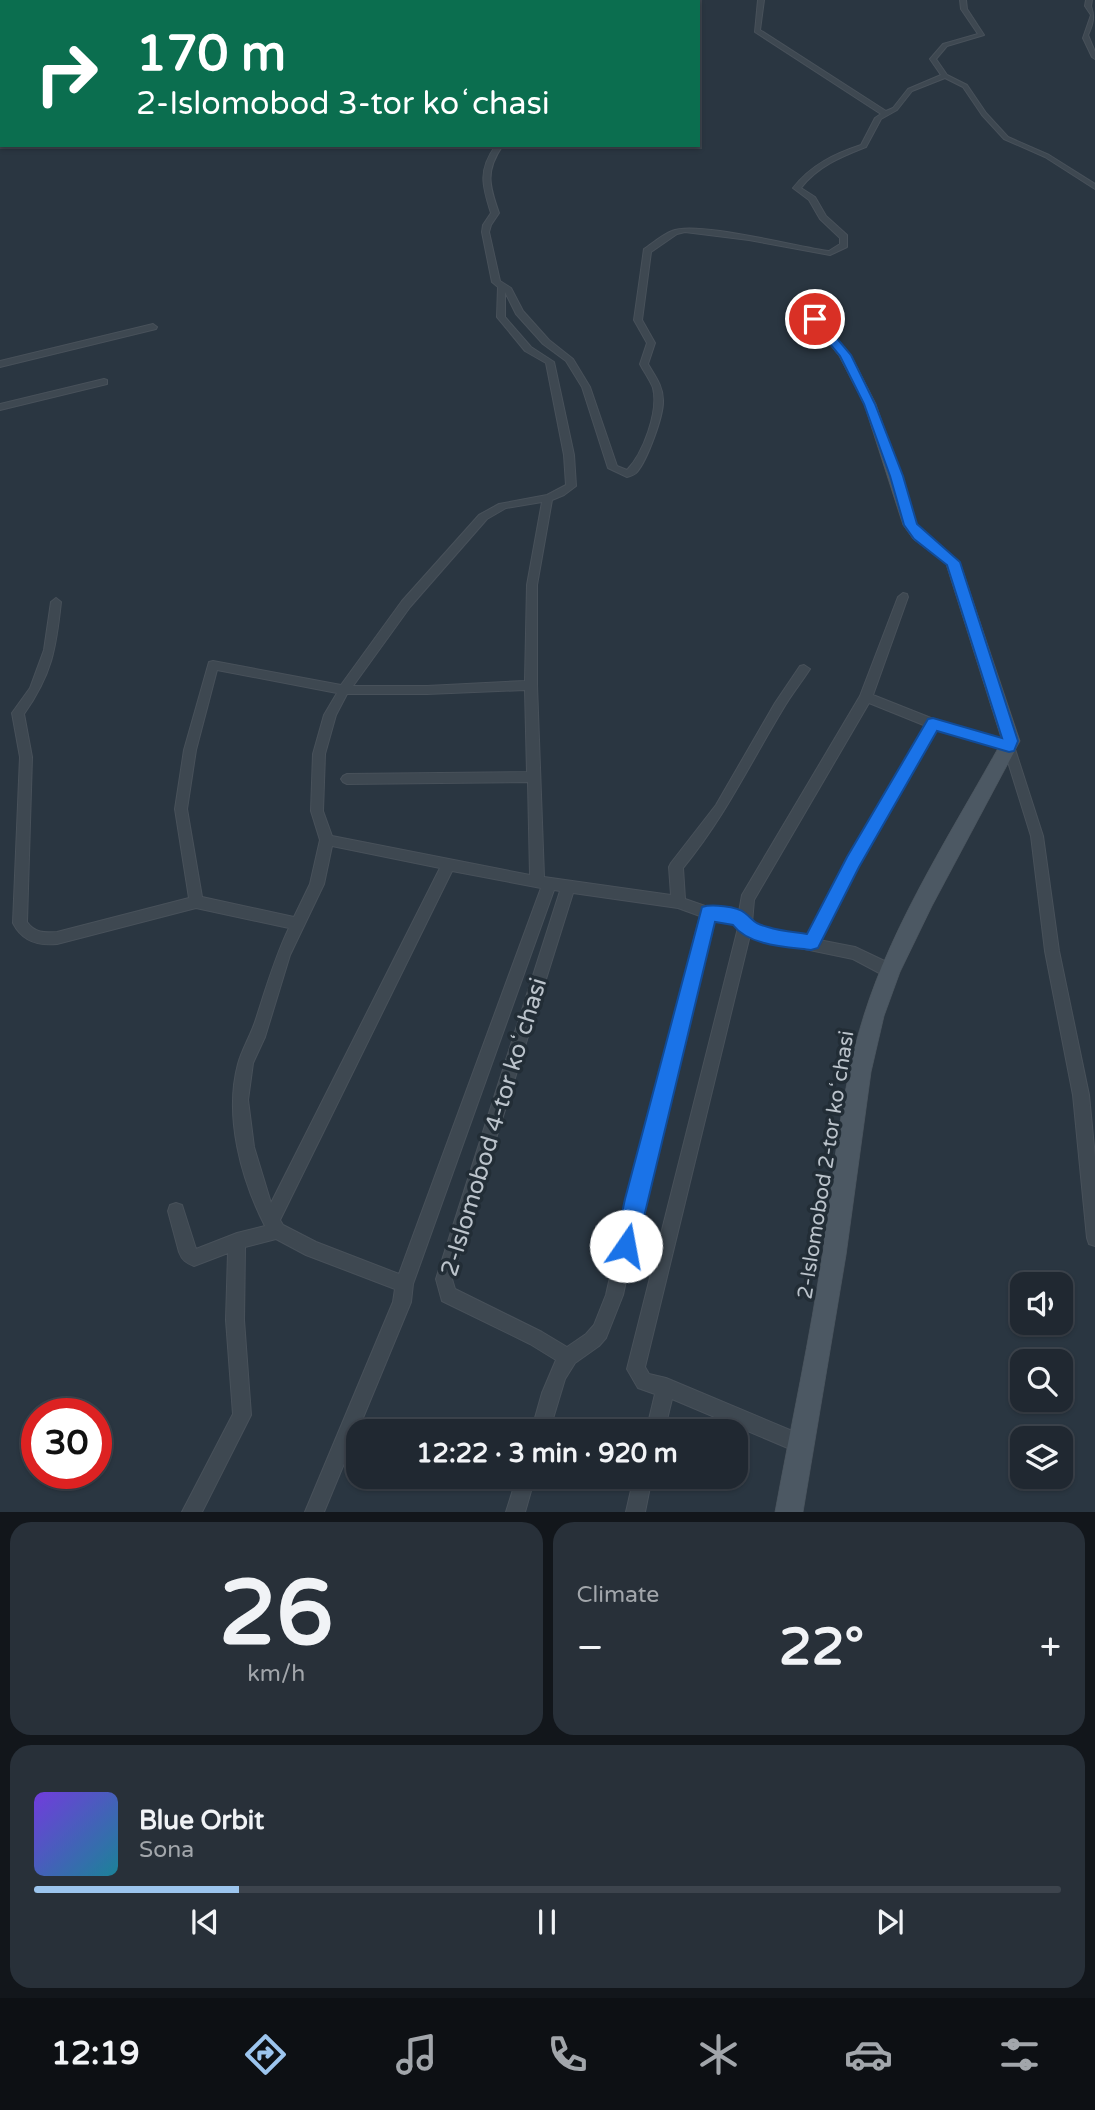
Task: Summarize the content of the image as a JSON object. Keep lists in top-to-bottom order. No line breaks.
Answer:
{"streets":{"street":["2-Islomobod 4-tor koʻchasi","2-Islomobod 2-tor koʻchasi"]},"page":{"turn":["170 m","2-Islomobod 3-tor koʻchasi"],"limit":"30","trip":"12:22 · 3 min · 920 m","tile":[["26","km/h"],"Climate"],"heat":["−","22°","+"],"song":["Blue Orbit","Sona"],"tabs":"12:19"}}
